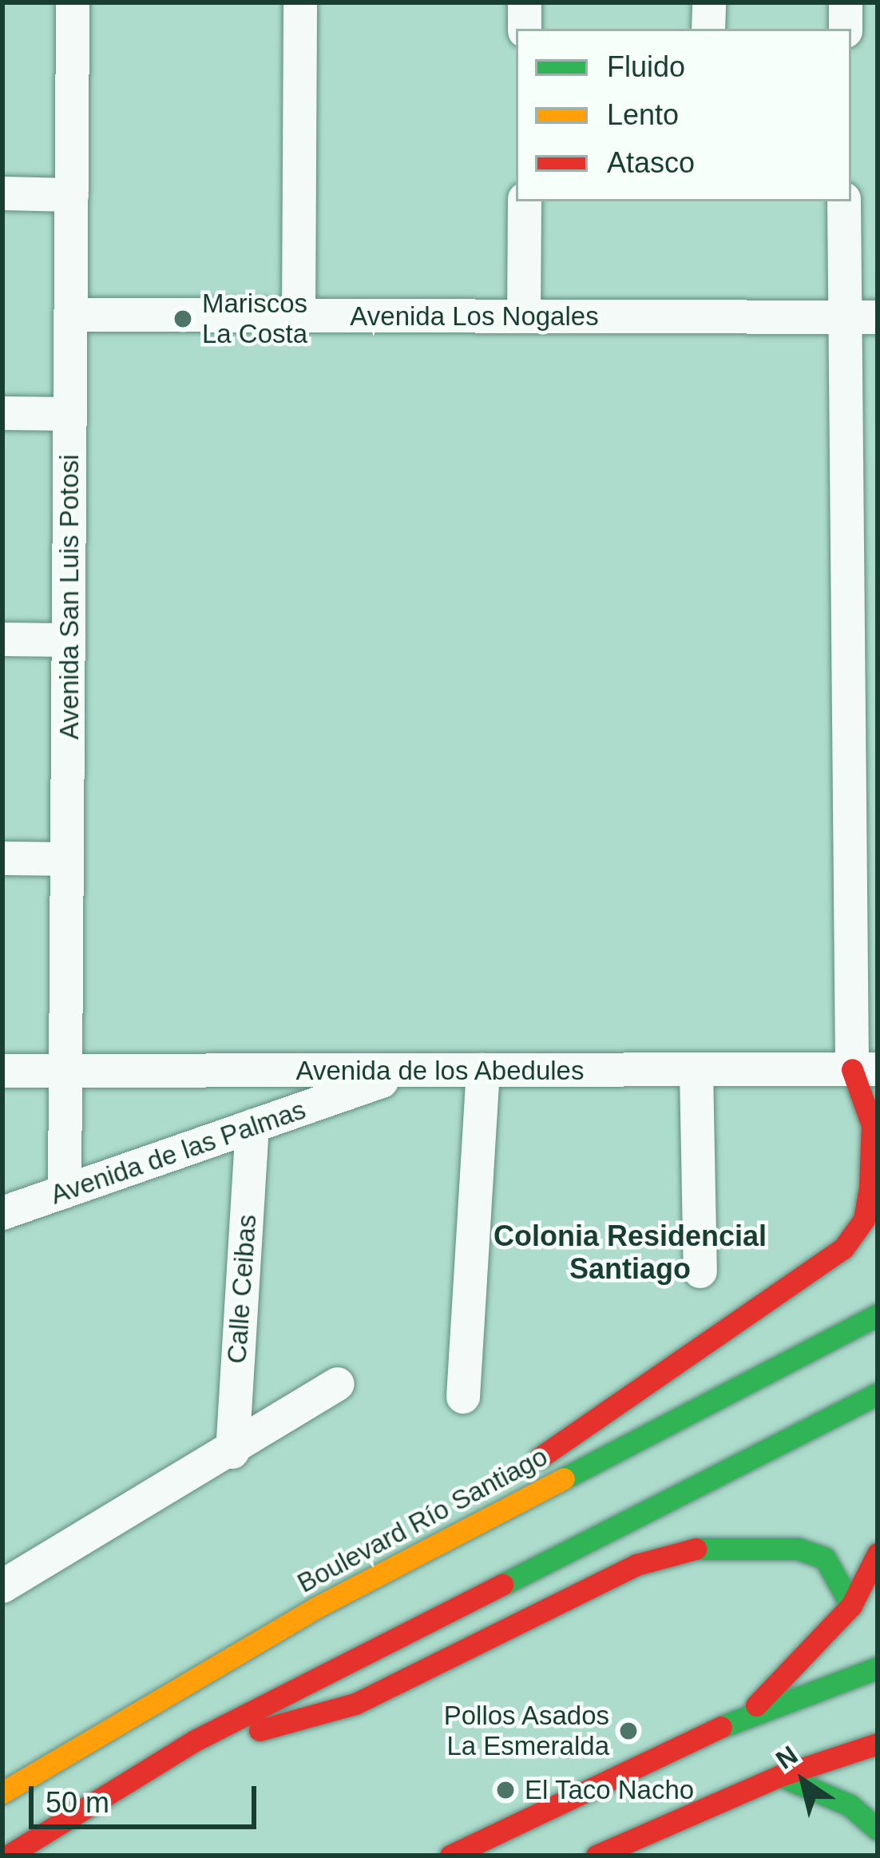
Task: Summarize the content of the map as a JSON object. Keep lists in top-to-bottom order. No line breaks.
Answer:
{"streets":{"main road":["Boulevard Río Santiago"],"street":["Avenida Los Nogales","Avenida San Luis Potosi","Avenida de los Abedules","Avenida de las Palmas","Calle Ceibas"]},"crossings":[["Avenida Los Nogales","Avenida San Luis Potosi"],["Avenida San Luis Potosi","Avenida de los Abedules"],["Avenida San Luis Potosi","Avenida de las Palmas"],["Avenida de los Abedules","Avenida de las Palmas"],["Avenida de las Palmas","Calle Ceibas"]],"districts":["Colonia Residencial Santiago"],"places":["Mariscos La Costa","Pollos Asados La Esmeralda","El Taco Nacho"],"legend":["Fluido","Lento","Atasco"],"scale_bar":"50 m","north":"top left"}
